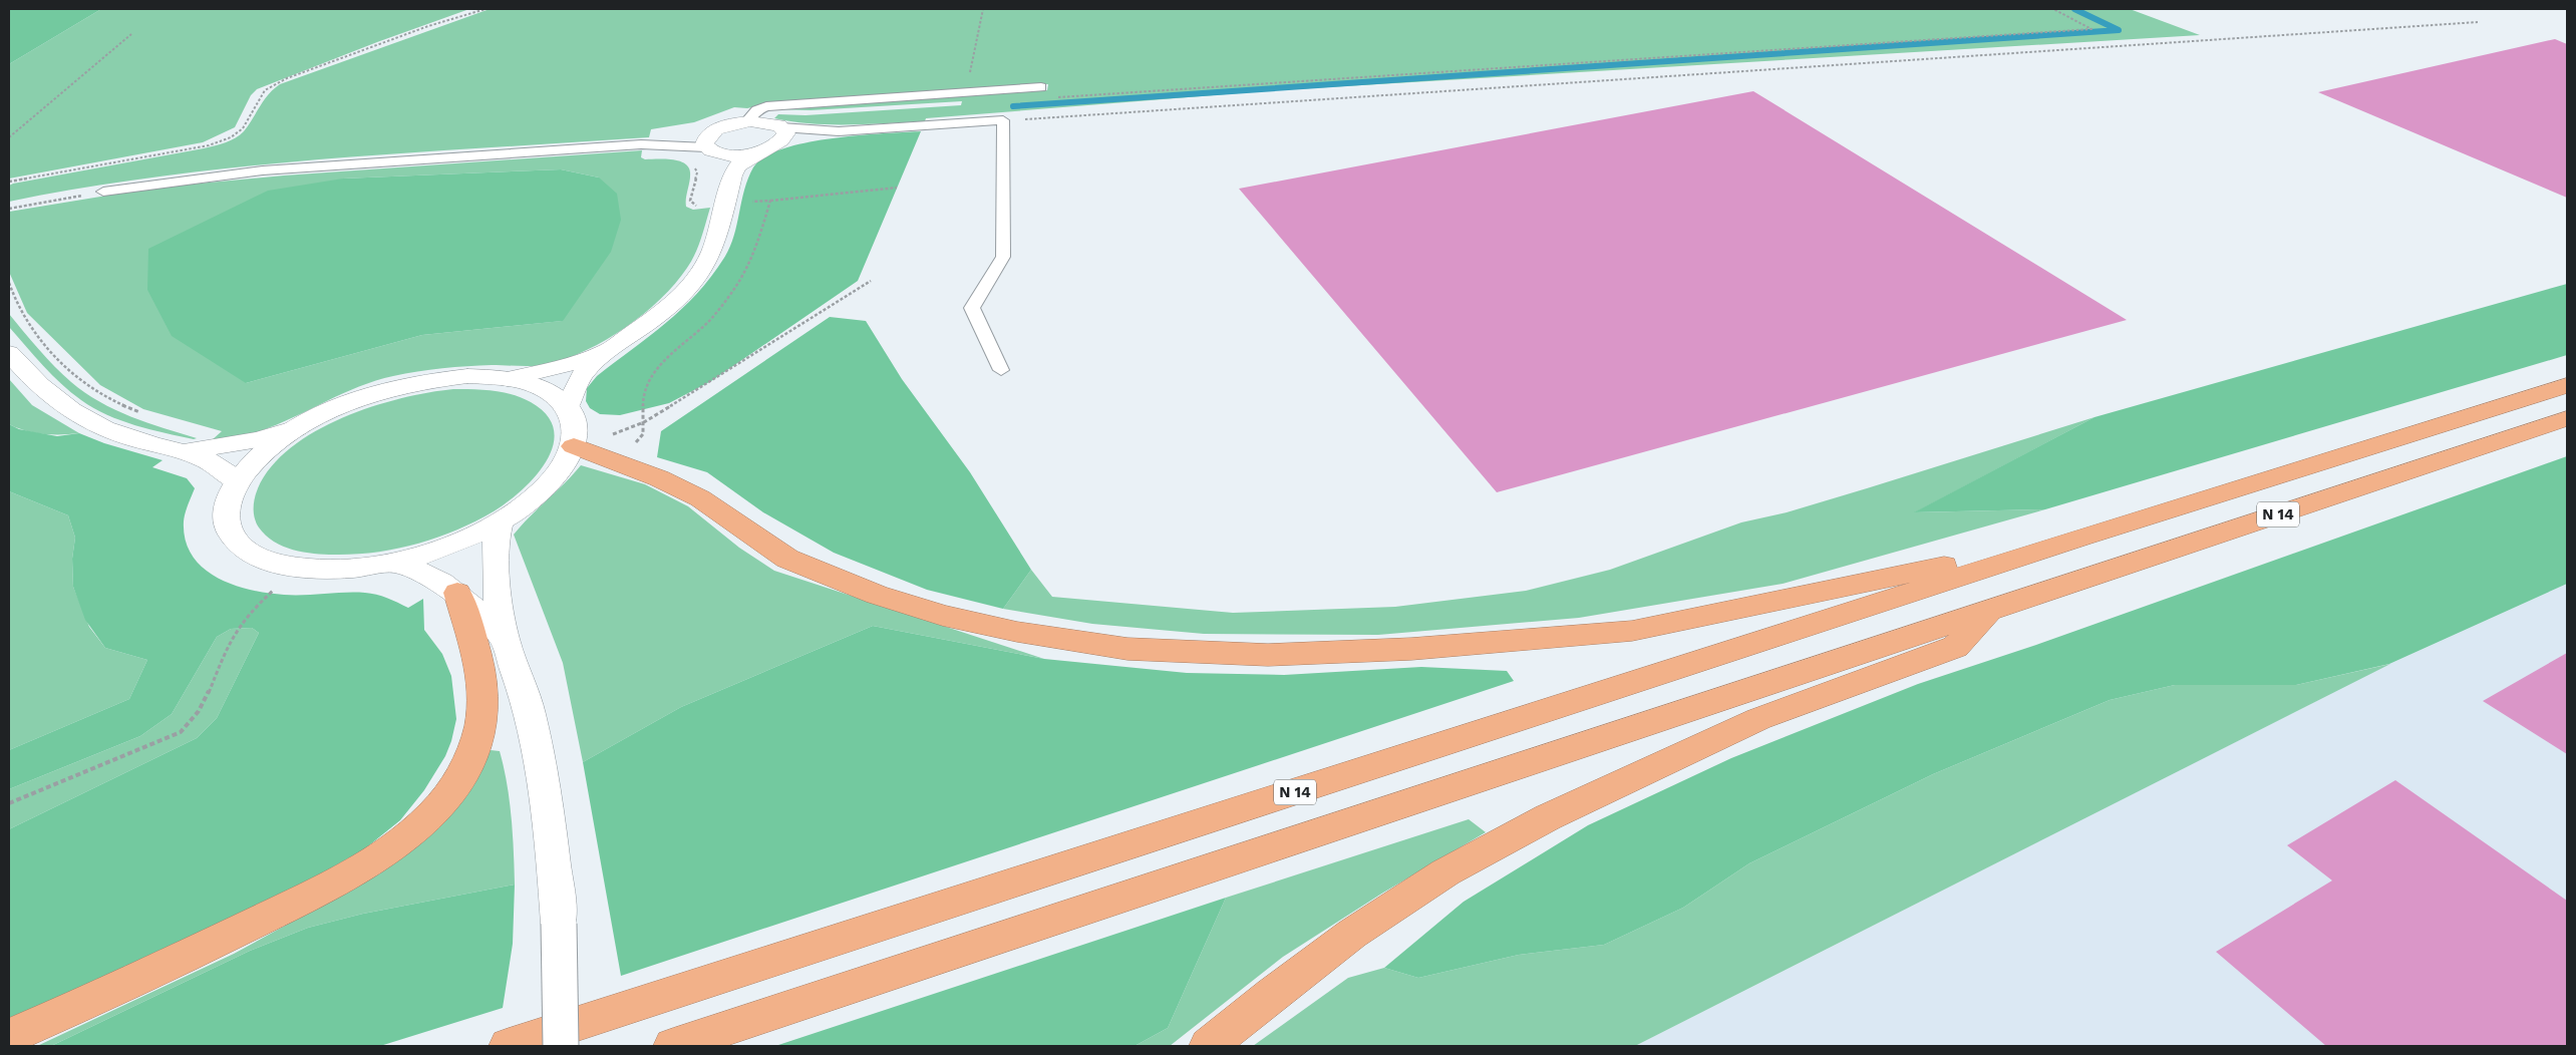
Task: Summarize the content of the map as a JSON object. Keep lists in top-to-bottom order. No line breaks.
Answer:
{"streets":{"highway":["N 14"]}}
